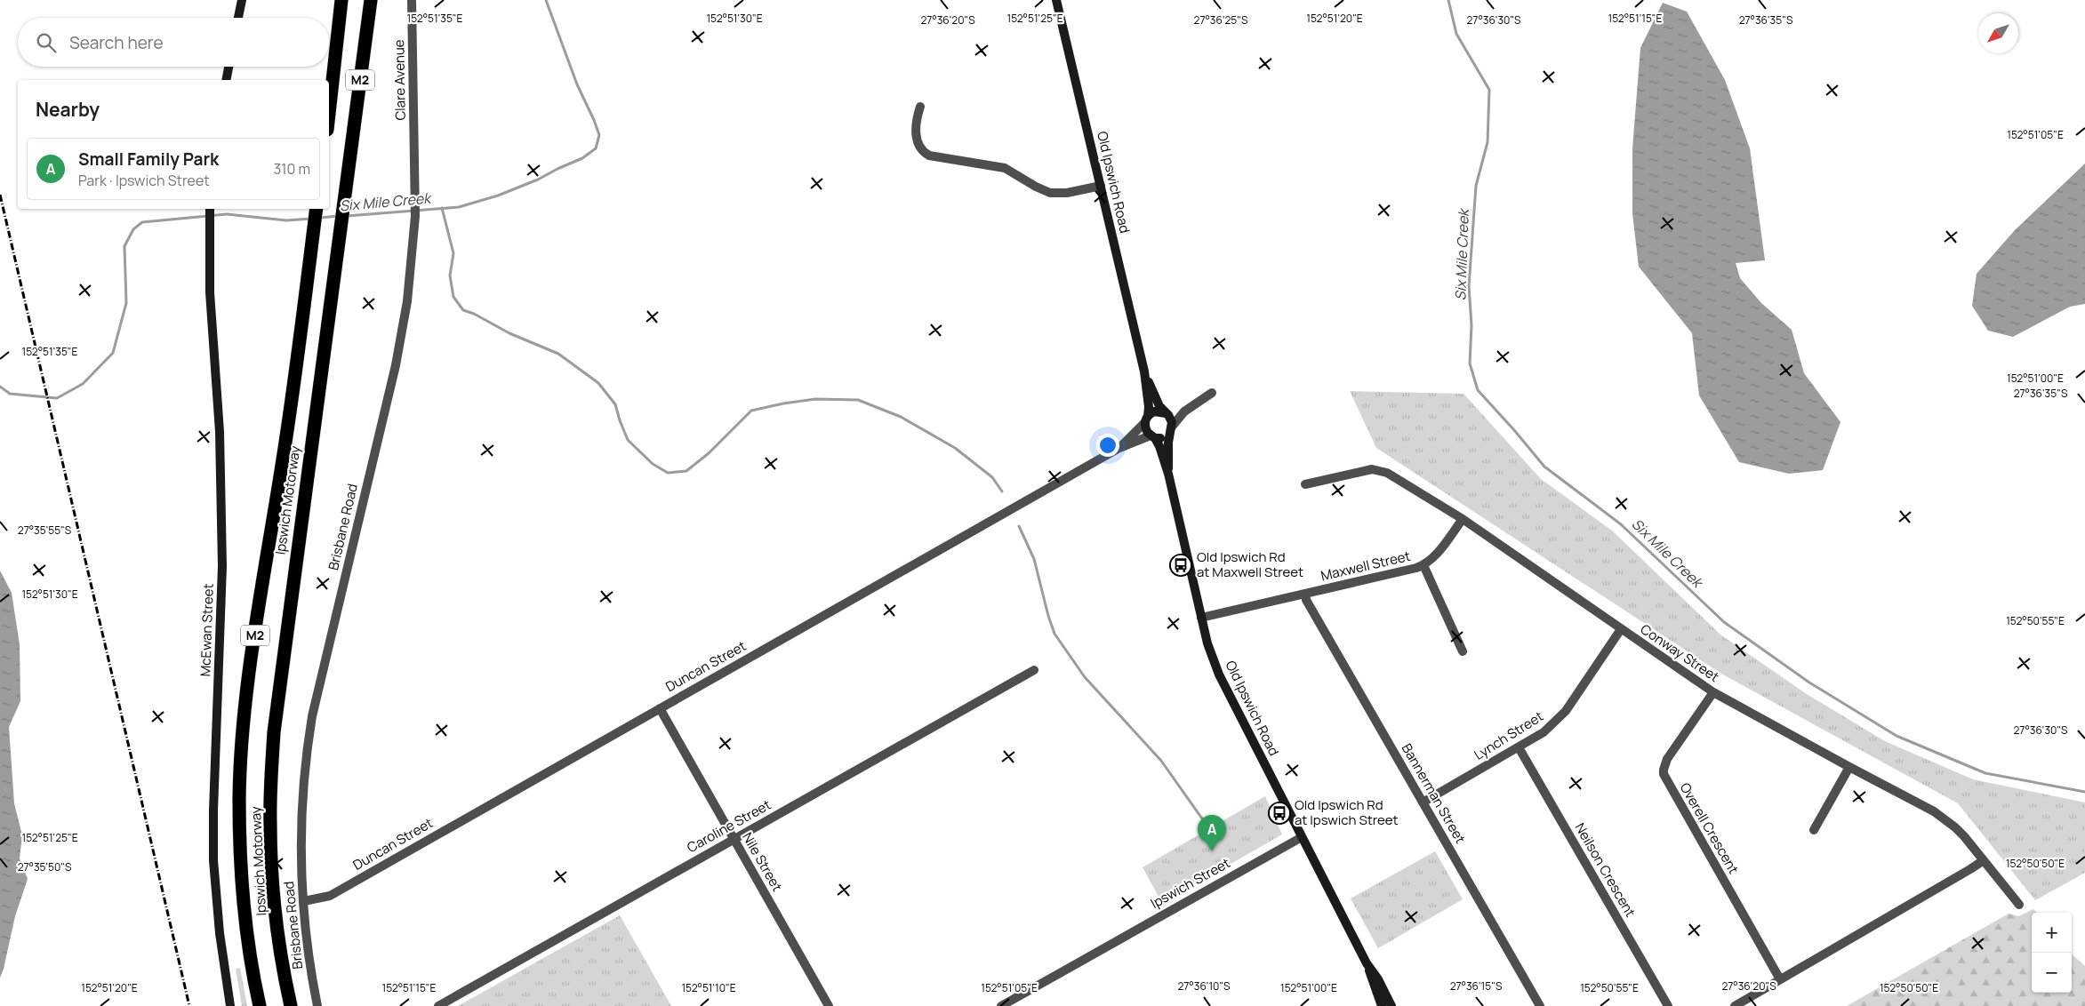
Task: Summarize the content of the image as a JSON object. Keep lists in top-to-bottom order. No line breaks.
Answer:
{"streets":{"highway":["M2","Ipswich Motorway"],"main road":["Old Ipswich Road","McEwan Street"],"street":["Clare Avenue","Brisbane Road","Maxwell Street","Conway Street","Duncan Street","Lynch Street","Bannerman Street","Caroline Street","Overell Crescent","Nile Street","Neilson Crescent","Ipswich Street"]},"crossings":[["Clare Avenue","Brisbane Road"],["Old Ipswich Road","Maxwell Street"],["Old Ipswich Road","Duncan Street"],["Old Ipswich Road","Ipswich Street"],["Brisbane Road","Duncan Street"],["Maxwell Street","Conway Street"],["Maxwell Street","Bannerman Street"],["Conway Street","Lynch Street"],["Conway Street","Overell Crescent"],["Duncan Street","Nile Street"],["Lynch Street","Bannerman Street"],["Lynch Street","Neilson Crescent"],["Caroline Street","Nile Street"]],"water":["Six Mile Creek"],"places":{"bus stop":["Old Ipswich Rd at Maxwell Street","Old Ipswich Rd at Ipswich Street"]},"north":"bottom left","page":{"search":"Search here","heading":"Nearby","list":[{"mark":"A","name":"Small Family Park","note":"Park · Ipswich Street","value":"310 m"}],"pins":"A","map_buttons":["+","−"]},"coordinates":["152°51'35\"E","152°51'30\"E","152°51'25\"E","152°51'20\"E","152°51'15\"E","27°36'25\"S","27°36'20\"S","27°36'30\"S","27°36'35\"S","152°51'05\"E","152°51'00\"E","27°35'55\"S","152°50'55\"E","152°50'50\"E","27°35'50\"S","27°36'10\"S","27°36'15\"S","152°51'10\"E"]}
